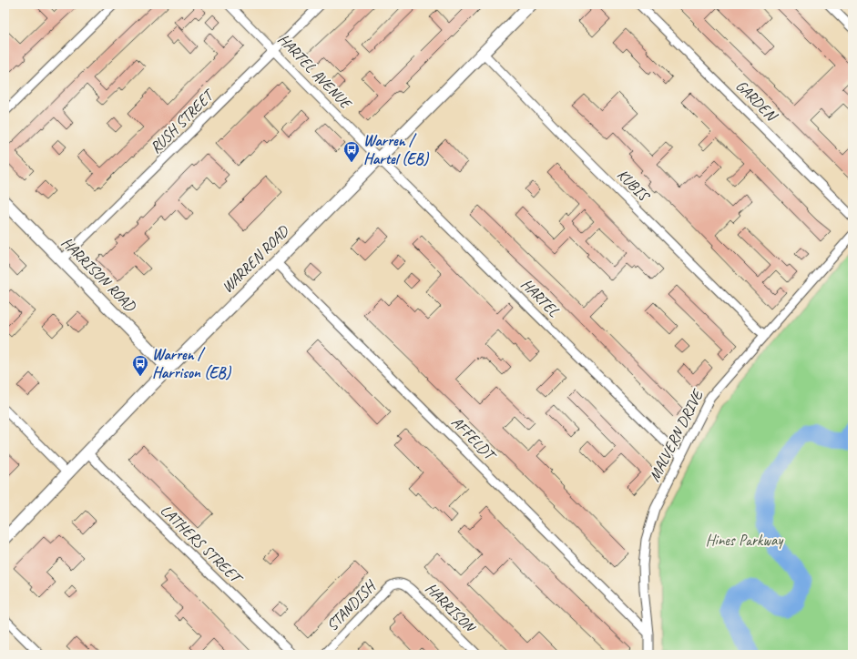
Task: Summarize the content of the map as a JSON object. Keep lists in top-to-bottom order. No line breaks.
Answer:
{"streets":{"main road":["WARREN ROAD","HARRISON ROAD"],"street":["HARTEL AVENUE","GARDEN","RUSH STREET","KUBIS","HARTEL","MALVERN DRIVE","AFFELDT","LATHERS STREET","STANDISH","HARRISON"]},"crossings":[["HARTEL AVENUE","RUSH STREET"],["HARTEL AVENUE","WARREN ROAD"],["HARTEL AVENUE","HARTEL"],["RUSH STREET","HARRISON ROAD"],["KUBIS","WARREN ROAD"],["KUBIS","MALVERN DRIVE"],["WARREN ROAD","HARRISON ROAD"],["WARREN ROAD","HARTEL"],["WARREN ROAD","AFFELDT"],["WARREN ROAD","LATHERS STREET"],["HARTEL","MALVERN DRIVE"],["MALVERN DRIVE","AFFELDT"],["STANDISH","HARRISON"]],"parks":["Hines Parkway"],"places":{"bus stop":["Warren / Hartel (EB)","Warren / Harrison (EB)"]}}
